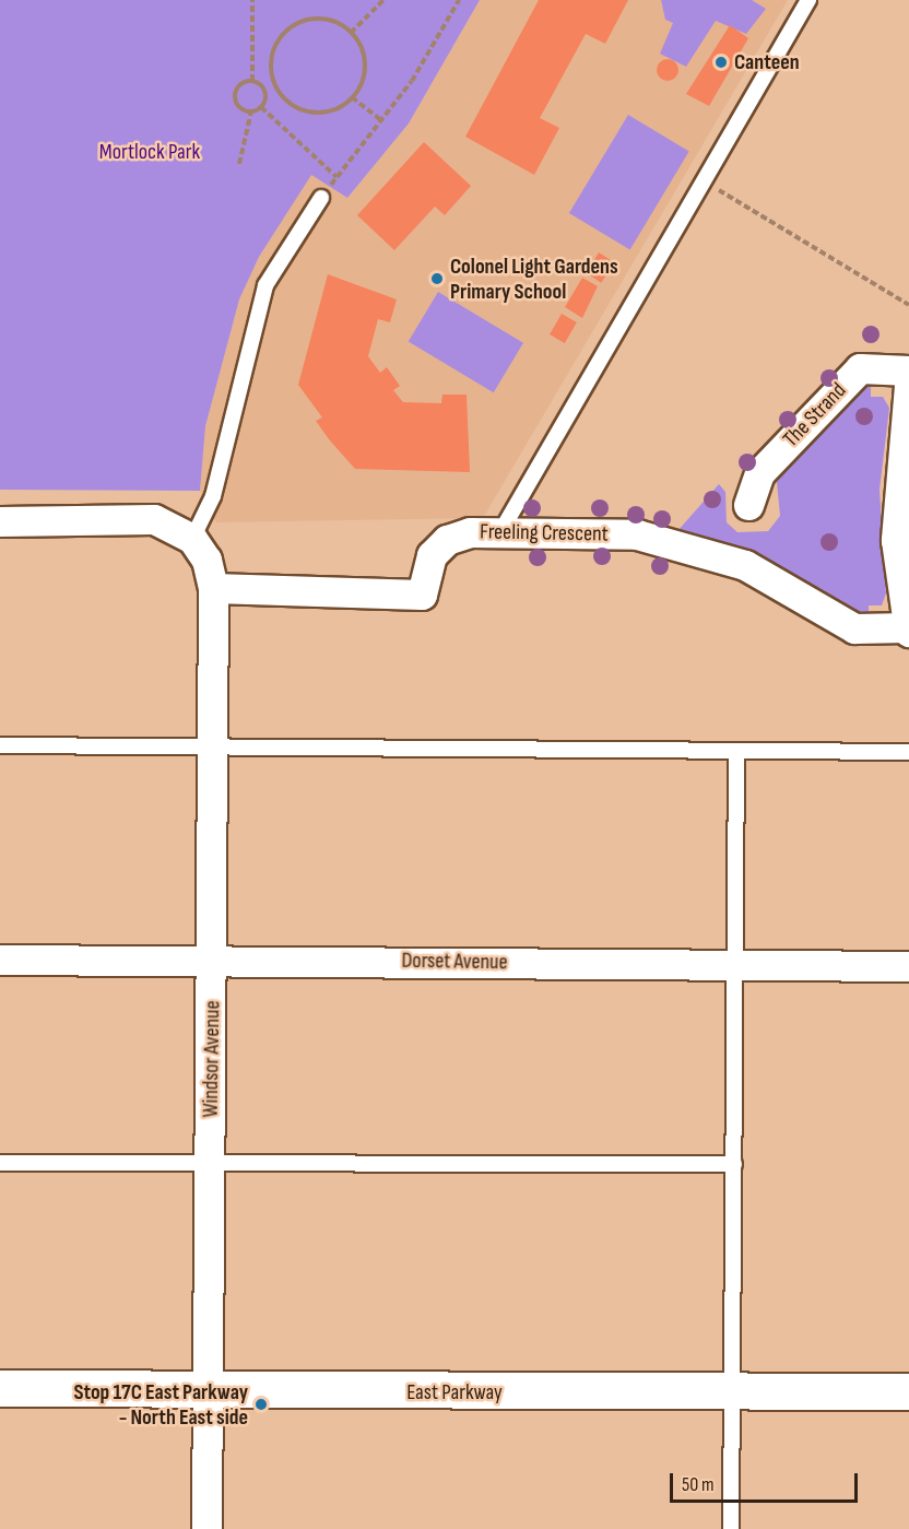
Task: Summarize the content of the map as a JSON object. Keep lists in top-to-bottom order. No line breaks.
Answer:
{"streets":{"street":["The Strand","Freeling Crescent","Dorset Avenue","Windsor Avenue","East Parkway"]},"crossings":[["Freeling Crescent","Windsor Avenue"],["Dorset Avenue","Windsor Avenue"],["Windsor Avenue","East Parkway"]],"parks":["Mortlock Park"],"places":["Canteen","Colonel Light Gardens Primary School","Stop 17C East Parkway - North East side"],"scale_bar":"50 m"}
